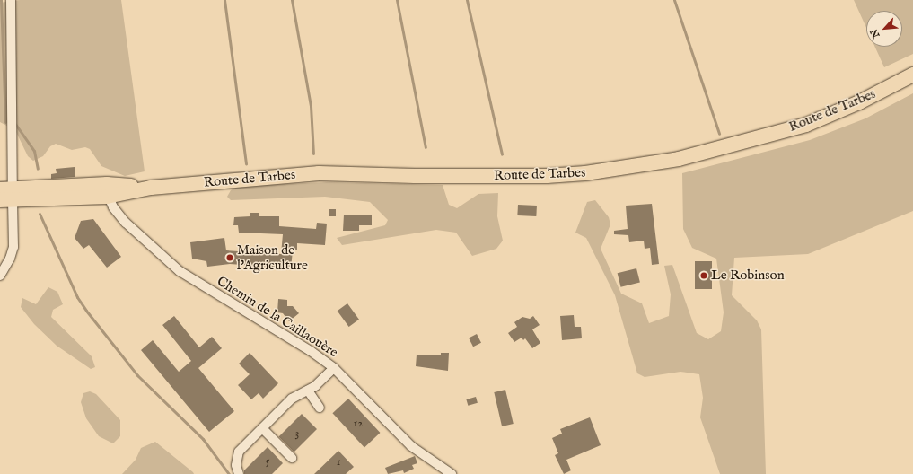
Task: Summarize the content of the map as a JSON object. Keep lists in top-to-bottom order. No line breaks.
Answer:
{"streets":{"main road":["Route de Tarbes"],"street":["Chemin de la Caillaouère"]},"crossings":[["Route de Tarbes","Chemin de la Caillaouère"]],"places":["Maison de l'Agriculture","Le Robinson"],"house_numbers":["12","3","5","1"],"north":"bottom left"}
